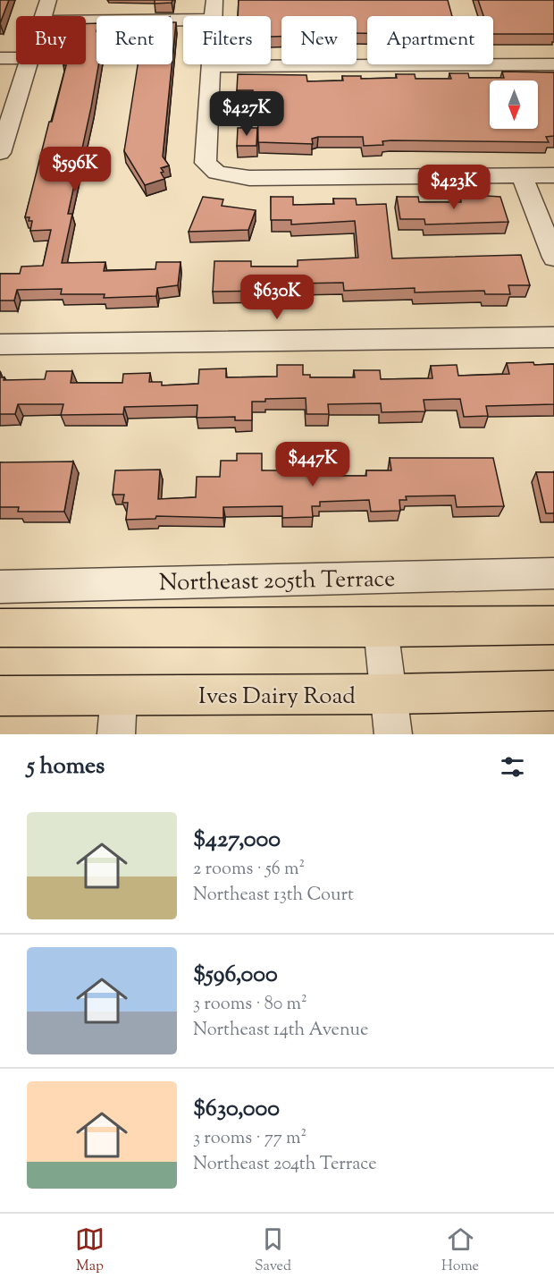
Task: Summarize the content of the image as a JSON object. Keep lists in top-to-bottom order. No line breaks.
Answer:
{"streets":{"main road":["Ives Dairy Road"],"street":["Northeast 205th Terrace"]},"north":"bottom","page":{"chip":["Buy","Rent","Filters","New","Apartment"],"price":["$427K","$596K","$423K","$630K","$447K"],"heading":"5 homes","list":[{"name":"$427,000","note":"2 rooms · 56 m² · Northeast 13th Court"},{"name":"$596,000","note":"3 rooms · 80 m² · Northeast 14th Avenue"},{"name":"$630,000","note":"3 rooms · 77 m² · Northeast 204th Terrace"}],"tabs":["Map","Saved","Home"]}}
